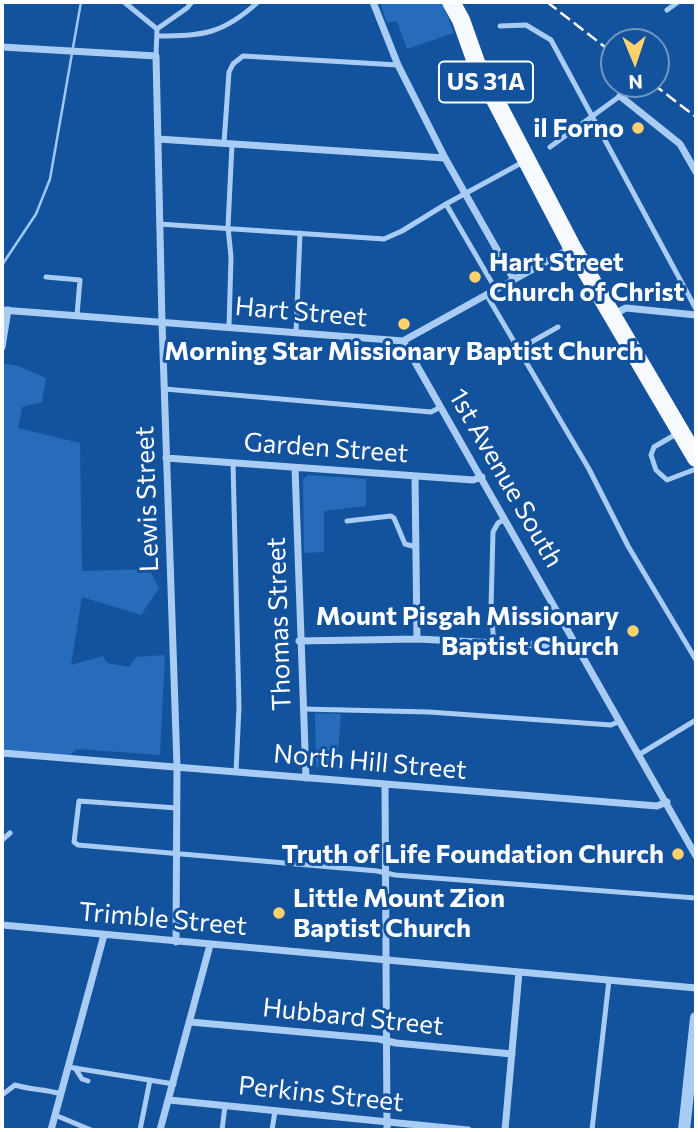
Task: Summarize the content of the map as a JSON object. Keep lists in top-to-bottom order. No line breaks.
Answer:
{"streets":{"main road":["US 31A"],"street":["Hart Street","Garden Street","1st Avenue South","Lewis Street","Thomas Street","North Hill Street","Trimble Street","Hubbard Street","Perkins Street"]},"crossings":[["US 31A","Hart Street"],["Hart Street","1st Avenue South"],["Hart Street","Lewis Street"],["Garden Street","1st Avenue South"],["Garden Street","Lewis Street"],["Garden Street","Thomas Street"],["1st Avenue South","North Hill Street"],["Lewis Street","North Hill Street"],["Lewis Street","Trimble Street"],["Thomas Street","North Hill Street"]],"places":["il Forno","Hart Street Church of Christ","Morning Star Missionary Baptist Church","Mount Pisgah Missionary Baptist Church","Truth of Life Foundation Church","Little Mount Zion Baptist Church"],"north":"bottom"}
